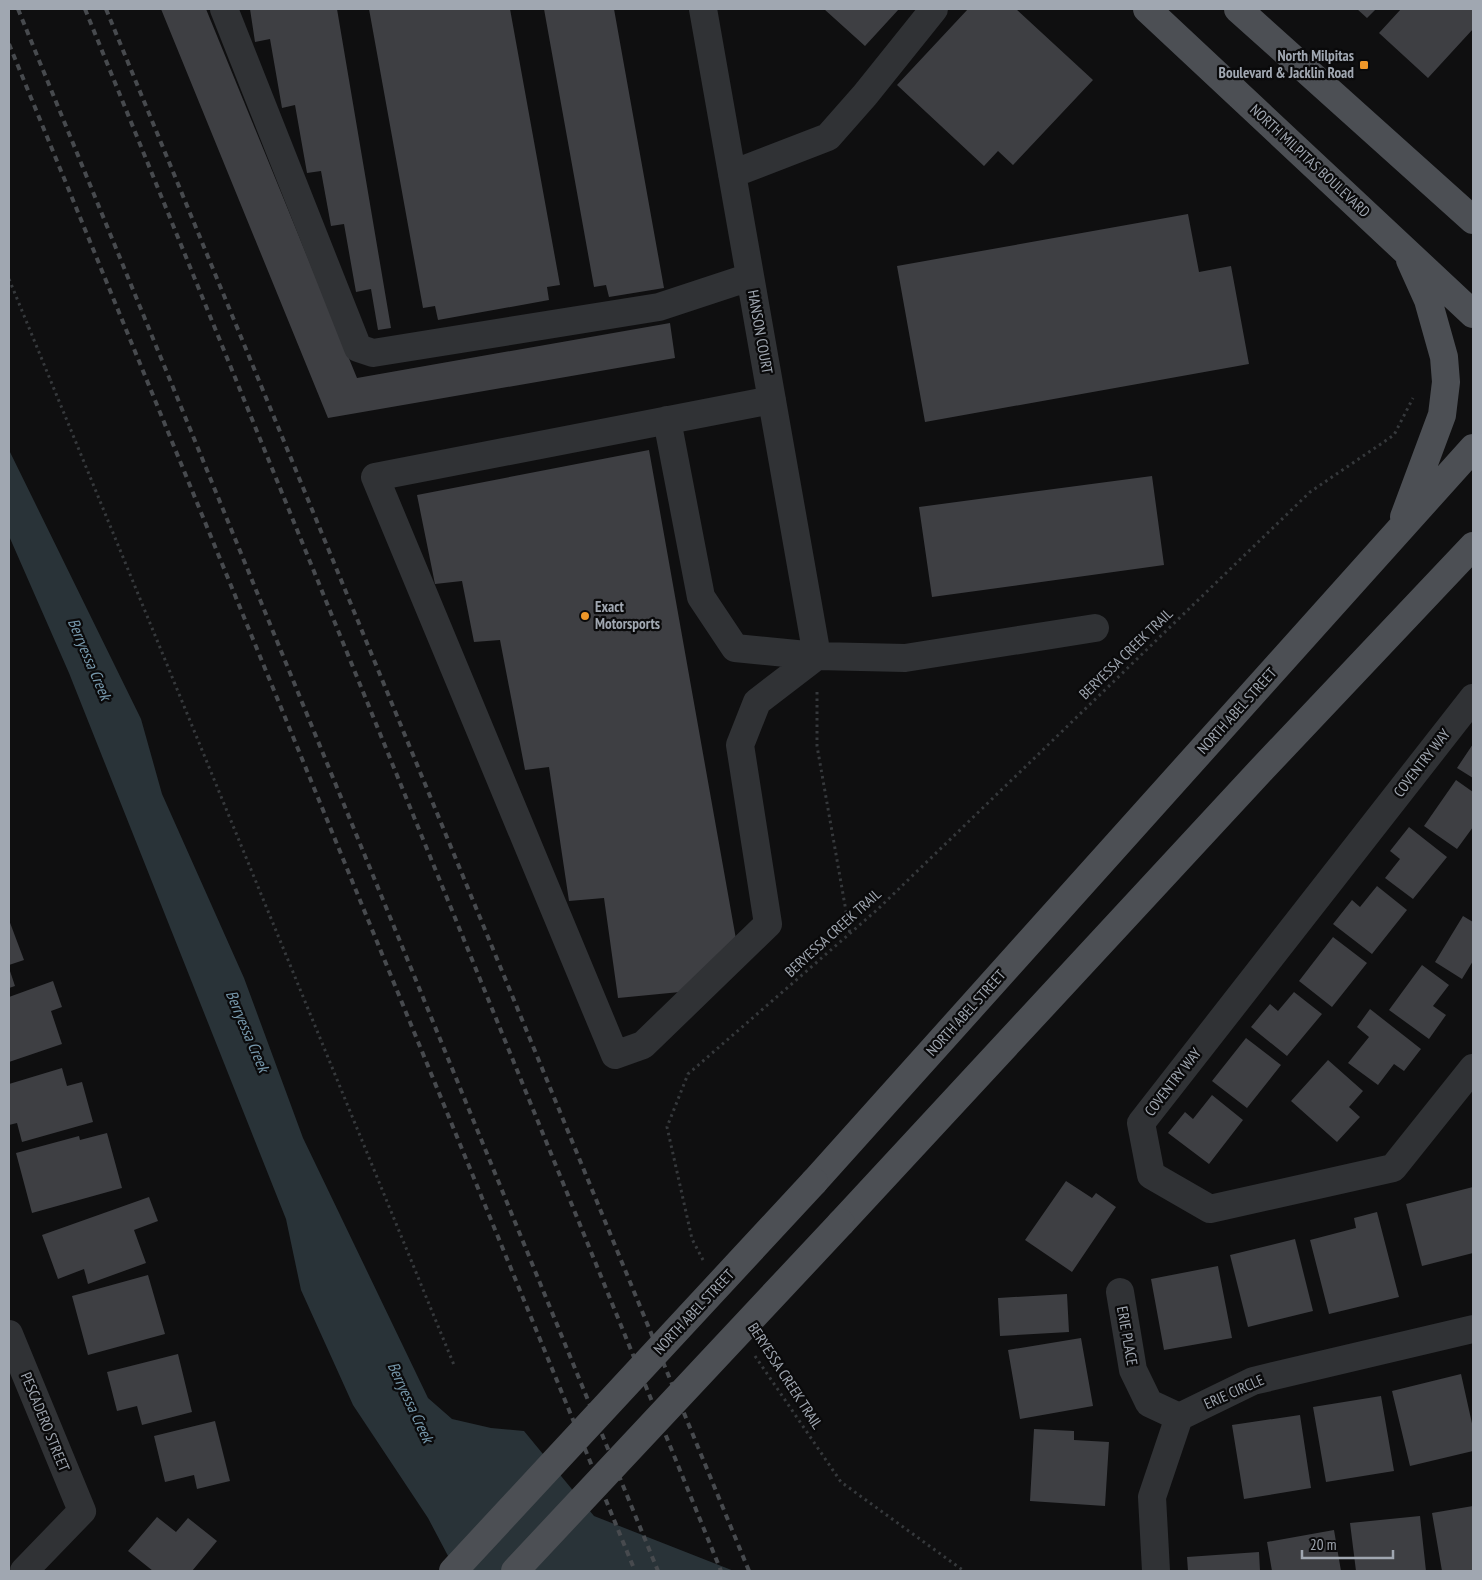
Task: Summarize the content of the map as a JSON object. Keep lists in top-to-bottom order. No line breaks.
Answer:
{"streets":{"main road":["NORTH MILPITAS BOULEVARD","NORTH ABEL STREET"],"street":["HANSON COURT","COVENTRY WAY","ERIE PLACE","ERIE CIRCLE","PESCADERO STREET"],"path":["BERYESSA CREEK TRAIL"]},"crossings":[["ERIE PLACE","ERIE CIRCLE"]],"water":["Berryessa Creek"],"places":{"transit":["North Milpitas Boulevard & Jacklin Road"],"other":["Exact Motorsports"]},"scale_bar":"20 m"}
